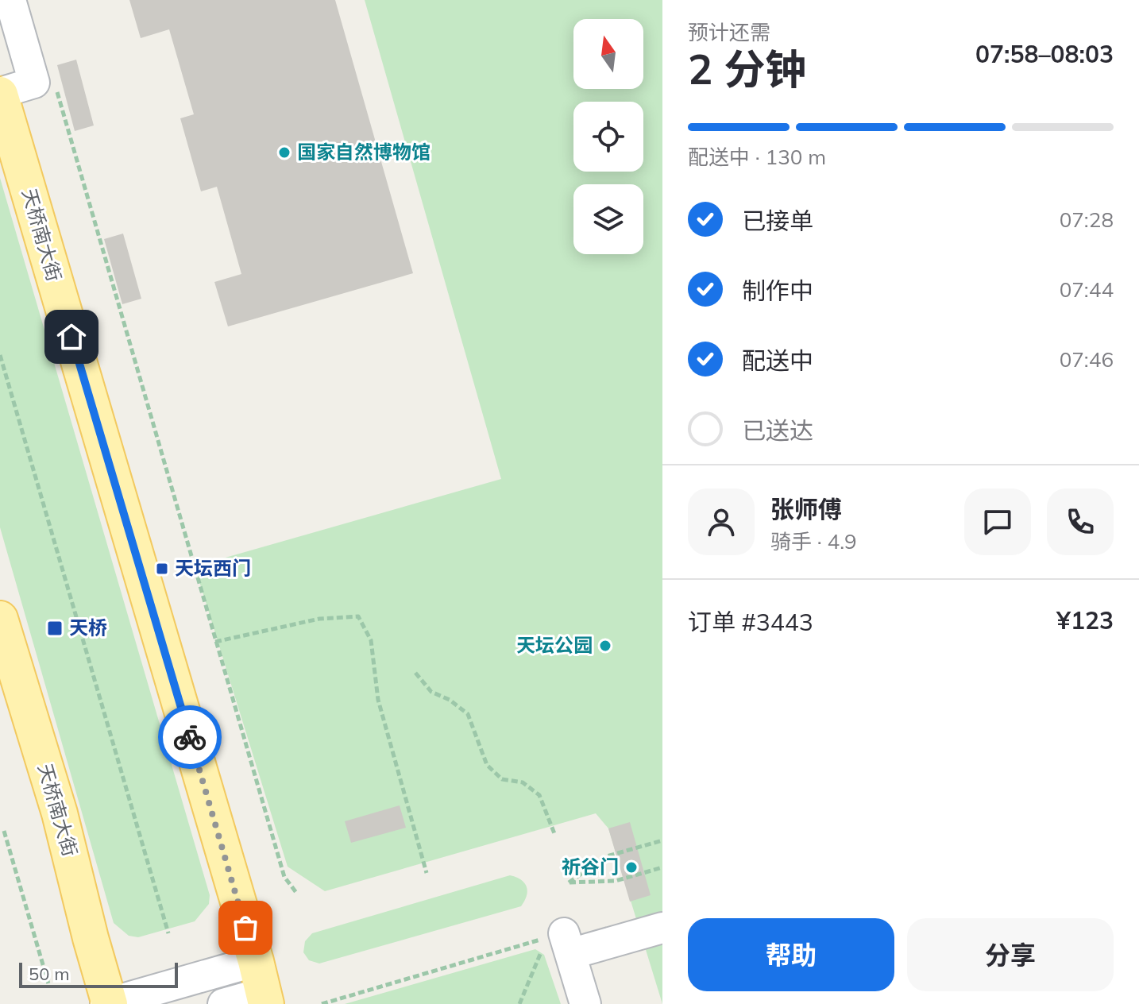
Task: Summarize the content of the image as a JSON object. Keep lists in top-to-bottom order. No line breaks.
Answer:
{"streets":{"main road":["天桥南大街"]},"places":{"other":["国家自然博物馆","天坛公园","祈谷门"],"transit":["天坛西门","天桥"]},"scale_bar":"50 m","north":"top","page":{"heading":["2 分钟","预计还需","07:58–08:03"],"panel":["张师傅","骑手 · 4.9","订单 #3443","¥123"],"bar":"配送中 · 130 m","list":[["已接单","07:28"],["制作中","07:44"],["配送中","07:46"],"已送达"],"buttons":["帮助","分享"],"scale":"50 m"}}
